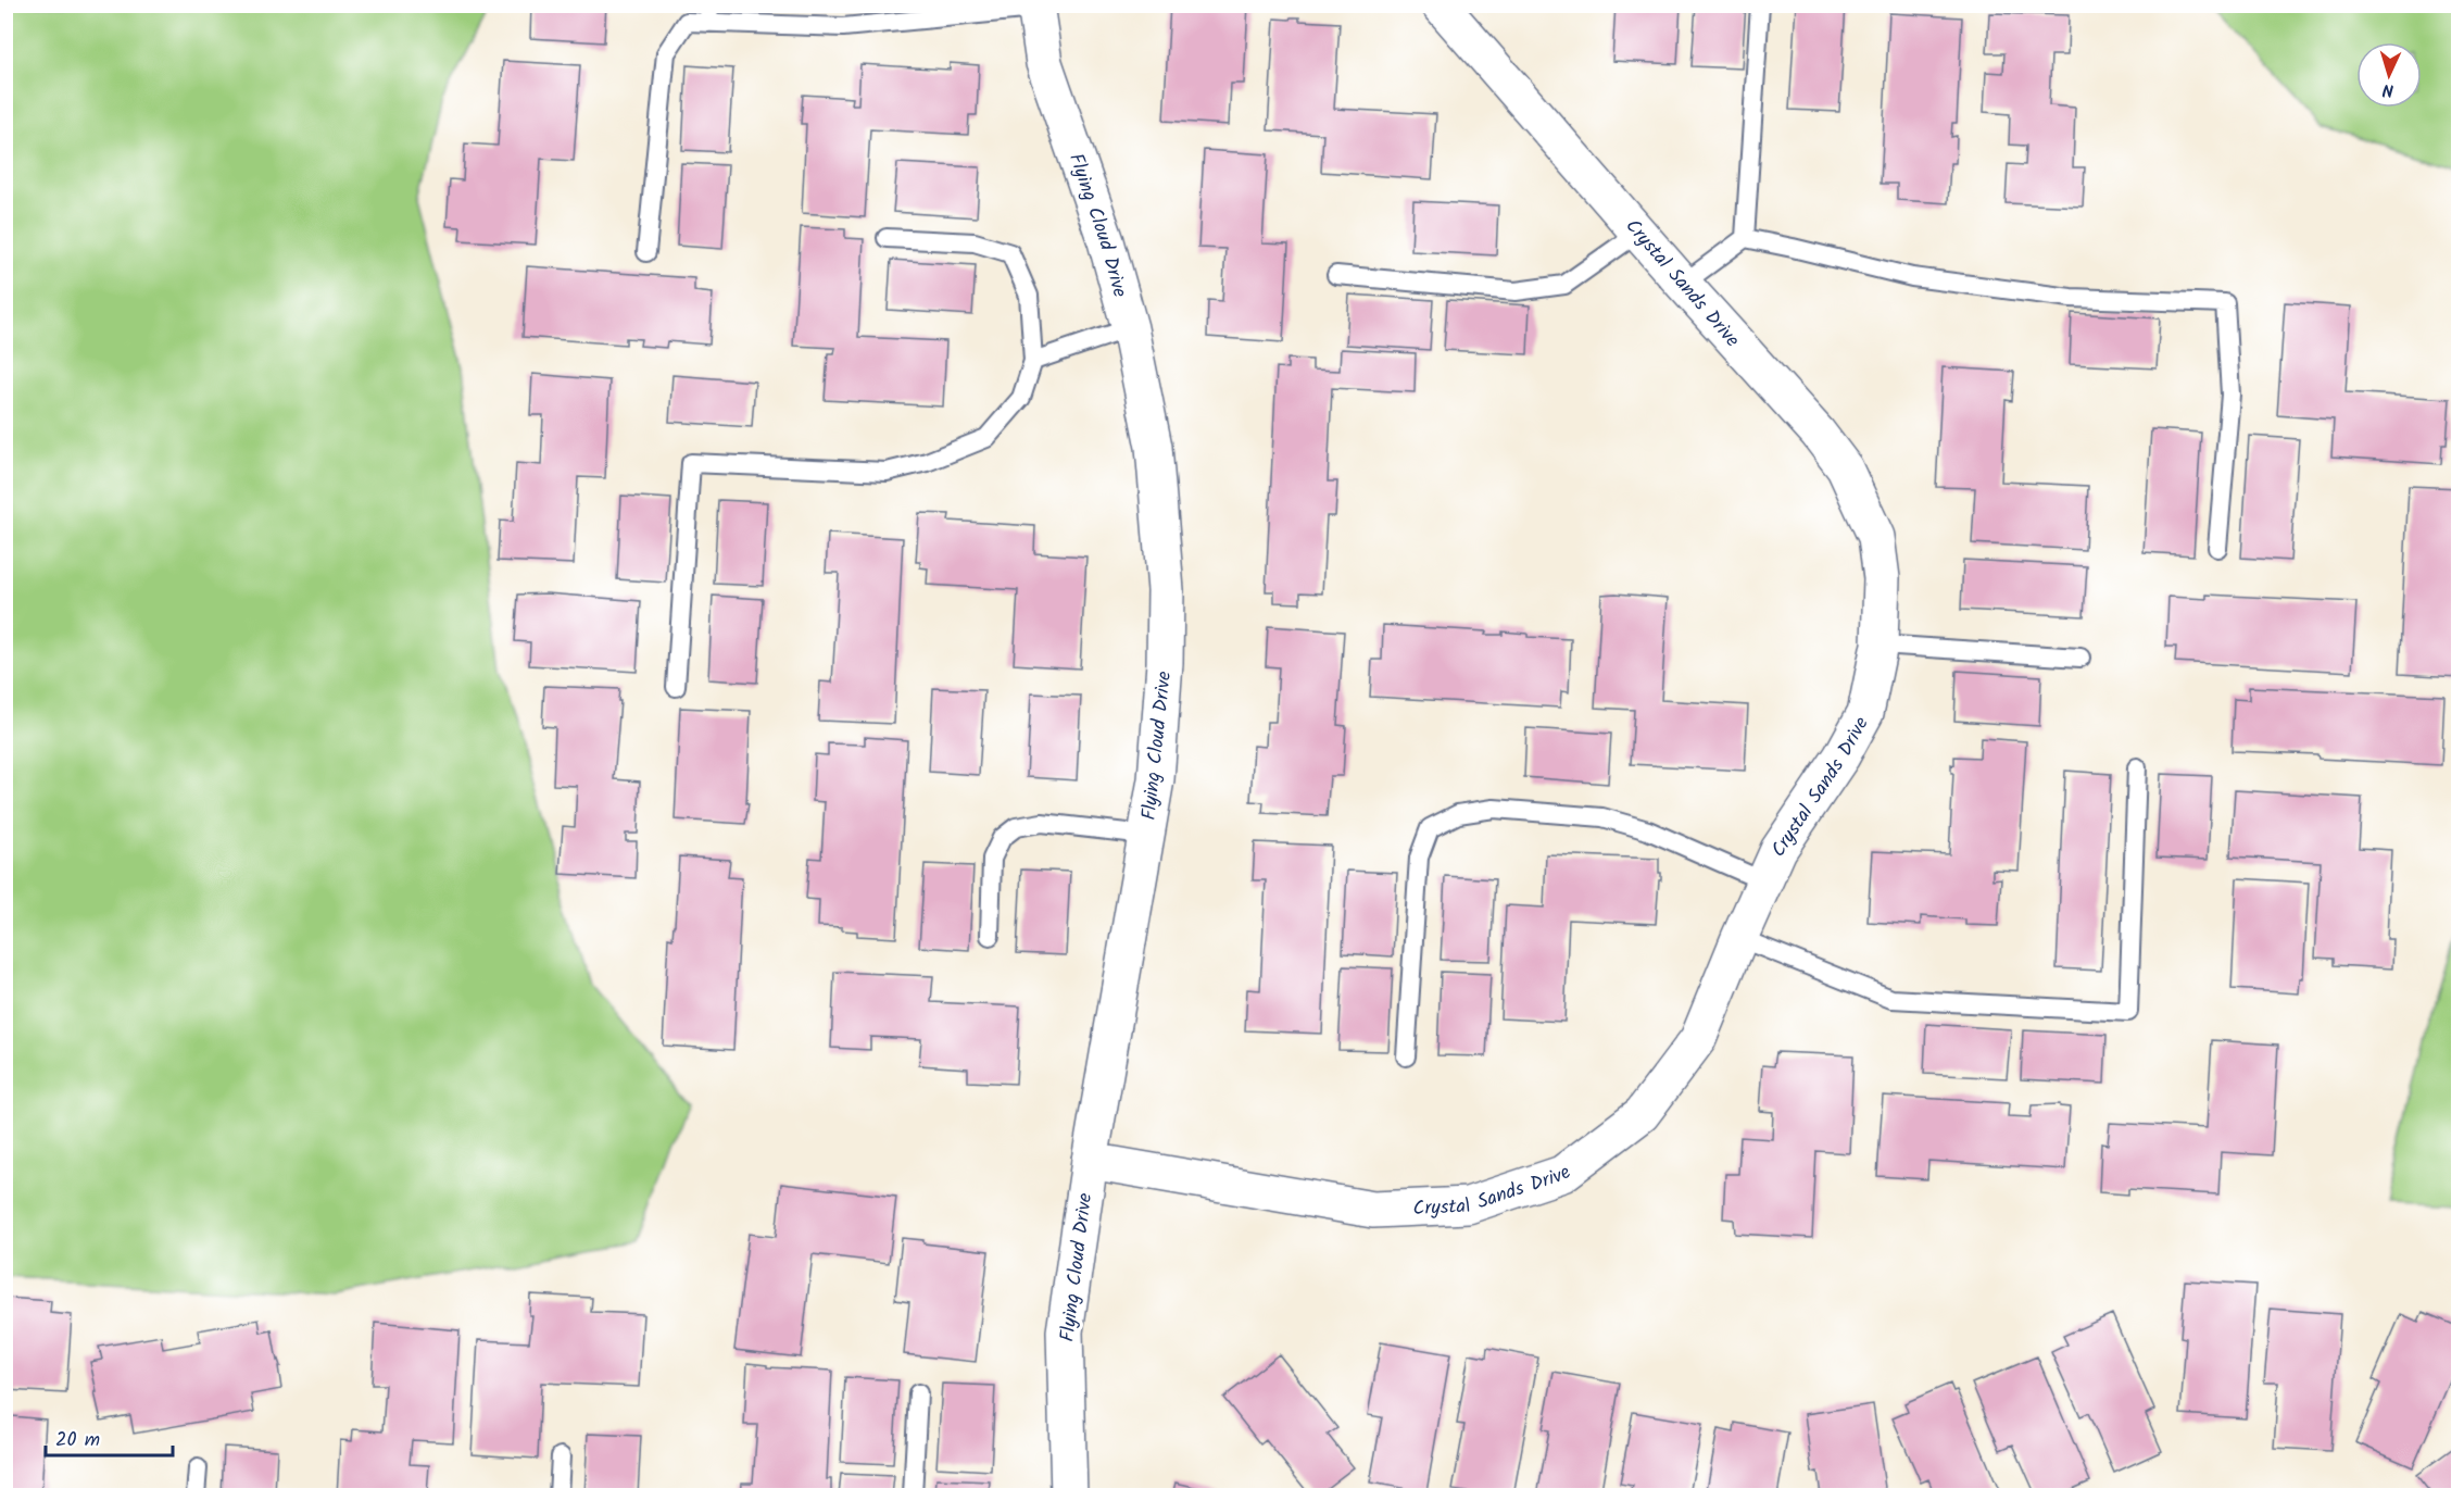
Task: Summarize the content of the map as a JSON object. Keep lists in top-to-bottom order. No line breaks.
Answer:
{"streets":{"street":["Flying Cloud Drive","Crystal Sands Drive"]},"crossings":[["Flying Cloud Drive","Crystal Sands Drive"]],"scale_bar":"20 m","north":"bottom"}
